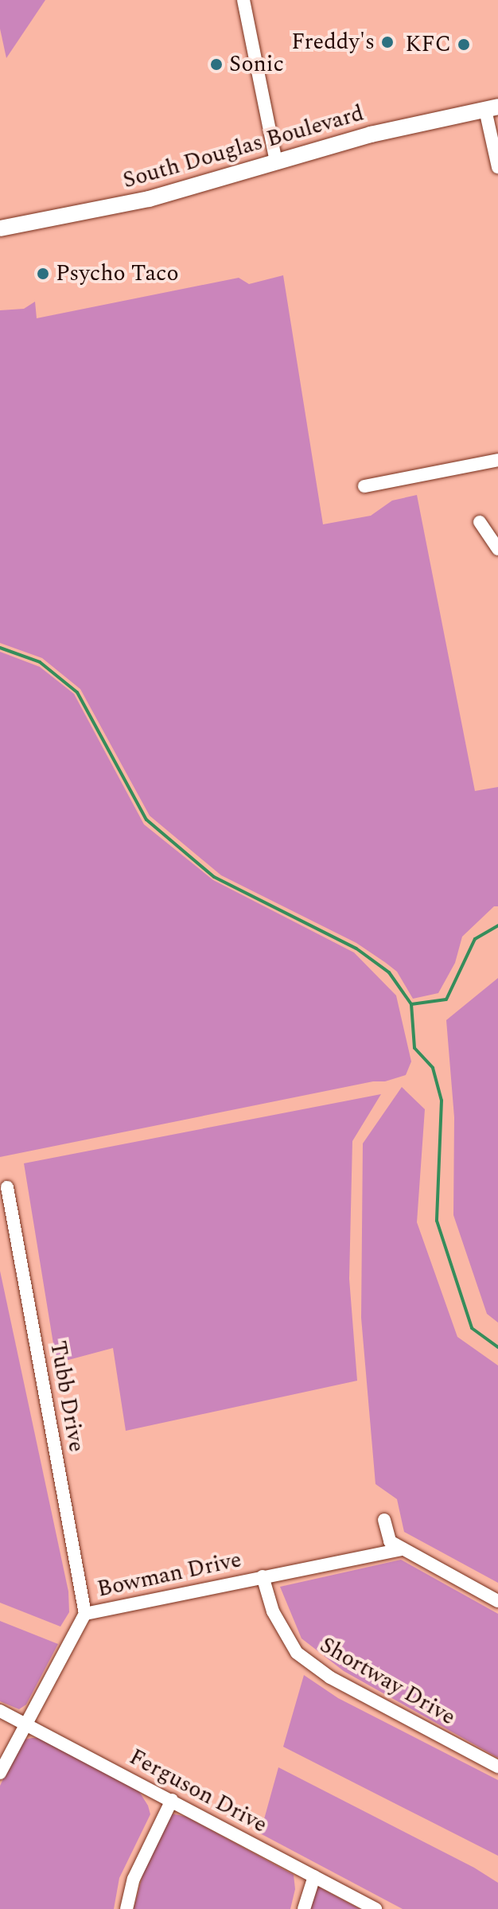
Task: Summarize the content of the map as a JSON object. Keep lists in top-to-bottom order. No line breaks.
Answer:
{"streets":{"main road":["South Douglas Boulevard"],"street":["Tubb Drive","Bowman Drive","Shortway Drive","Ferguson Drive"]},"crossings":[["Tubb Drive","Bowman Drive"],["Bowman Drive","Shortway Drive"],["Bowman Drive","Ferguson Drive"]],"places":["Freddy's","KFC","Sonic","Psycho Taco"]}
